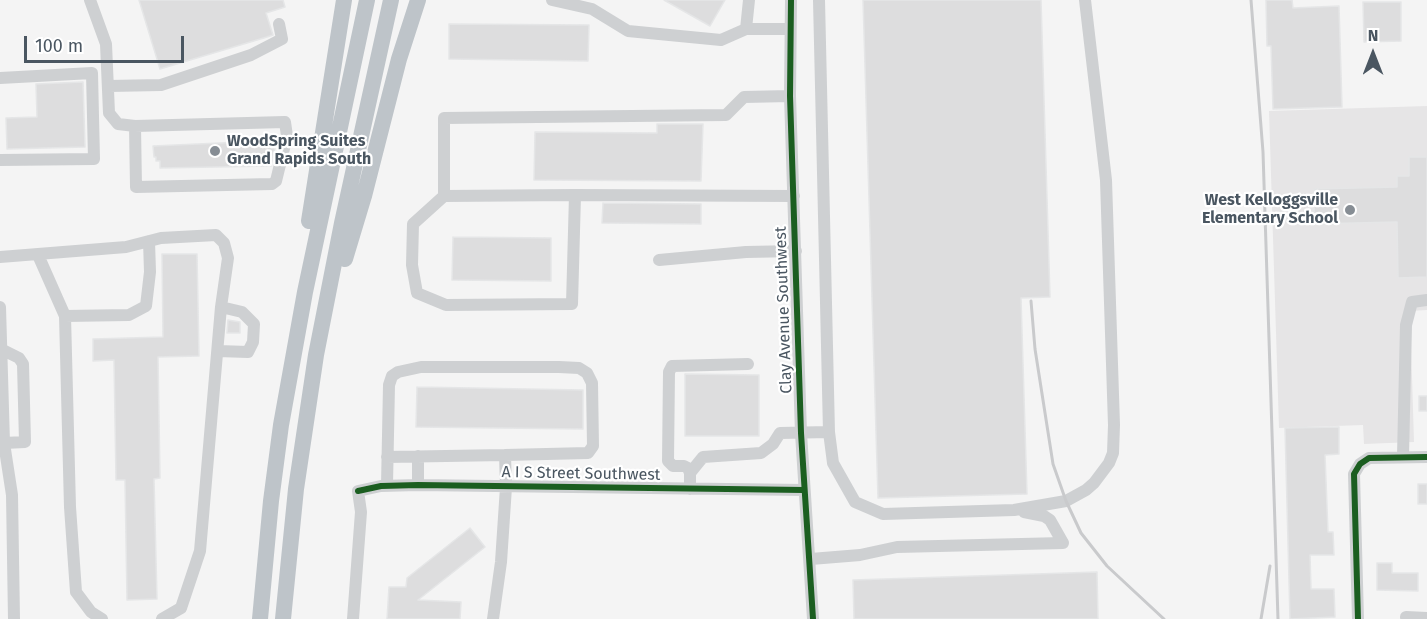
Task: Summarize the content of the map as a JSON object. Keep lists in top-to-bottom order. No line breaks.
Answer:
{"streets":{"street":["Clay Avenue Southwest","A I S Street Southwest"]},"crossings":[["Clay Avenue Southwest","A I S Street Southwest"]],"places":["WoodSpring Suites Grand Rapids South","West Kelloggsville Elementary School"],"scale_bar":"100 m","north":"top"}
